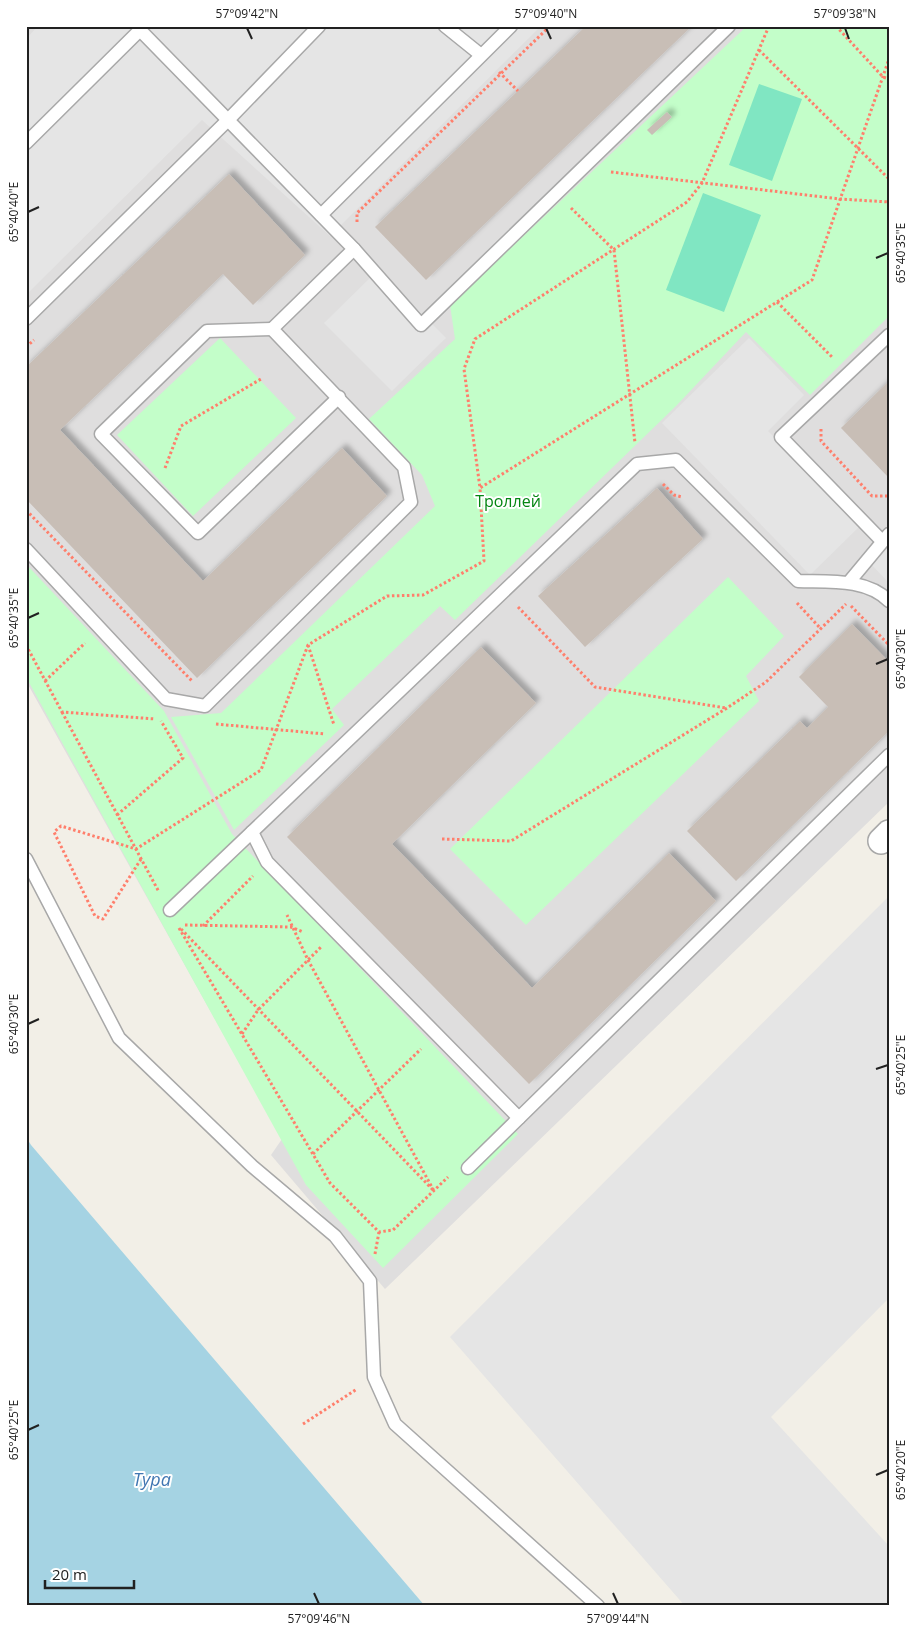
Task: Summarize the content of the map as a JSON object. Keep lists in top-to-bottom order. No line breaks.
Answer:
{"water":["Тура"],"parks":["Троллей"],"scale_bar":"20 m","coordinates":["57°09'42\"N","57°09'40\"N","57°09'38\"N","65°40'40\"E","65°40'35\"E","65°40'30\"E","65°40'25\"E","65°40'20\"E","57°09'46\"N","57°09'44\"N"]}
